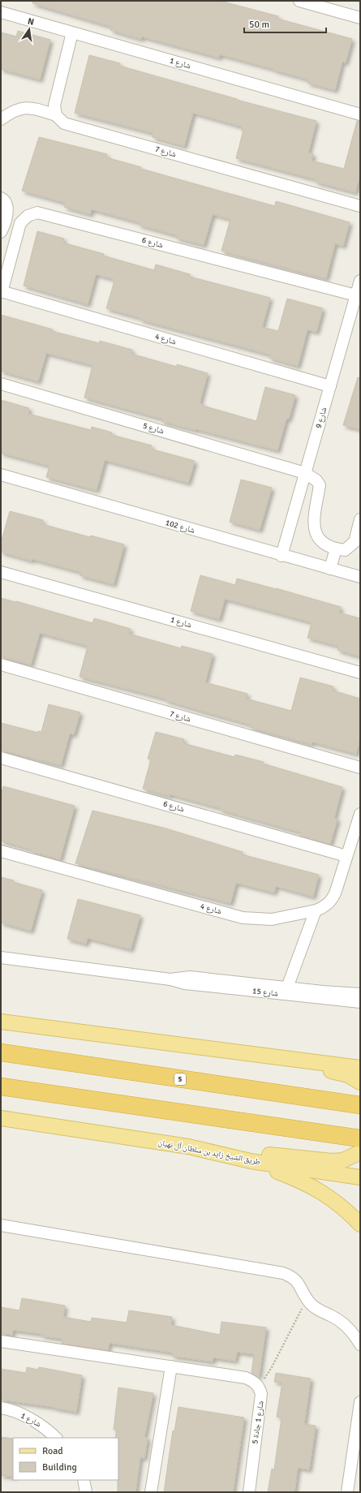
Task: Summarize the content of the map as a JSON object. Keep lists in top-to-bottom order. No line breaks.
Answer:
{"streets":{"highway":["5"],"main road":["طريق الشيخ زايد بن سلطان آل نهيان"],"street":["شارع 1","شارع 7","شارع 6","شارع 4","شارع 9","شارع 5","شارع 102","شارع 15","شارع 1 جادة 5"]},"crossings":[["شارع 6","شارع 4"],["شارع 6","شارع 9"],["شارع 4","شارع 9"],["شارع 9","شارع 5"],["شارع 9","شارع 102"]],"legend":["Road","Building"],"scale_bar":"50 m","north":"top"}
